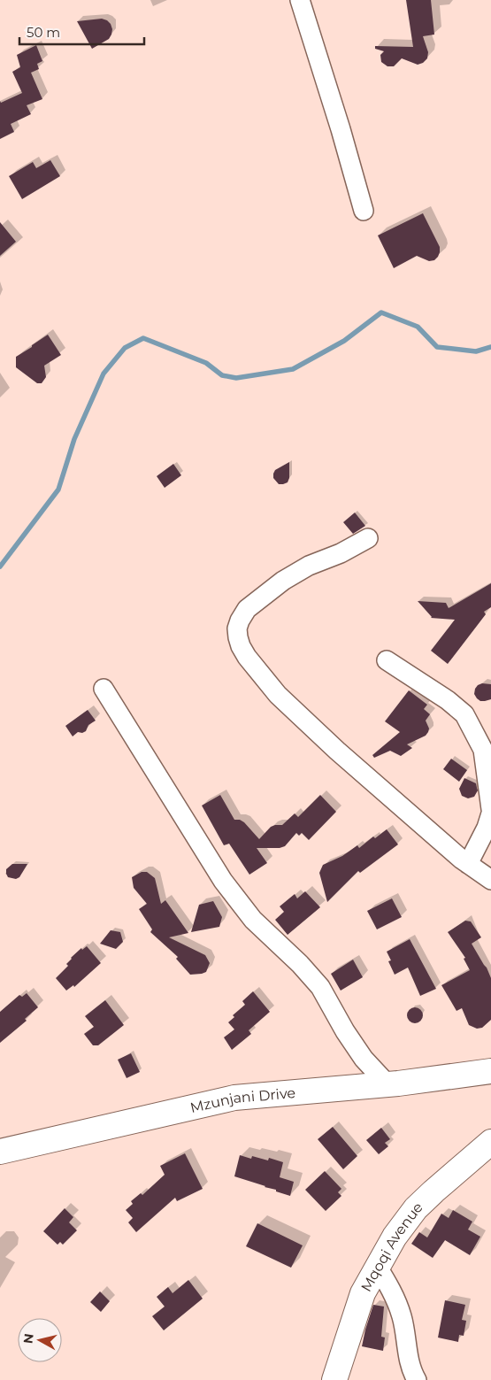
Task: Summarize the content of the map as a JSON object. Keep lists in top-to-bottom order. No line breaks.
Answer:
{"streets":{"main road":["Mzunjani Drive","Mqoqi Avenue"]},"scale_bar":"50 m","north":"left"}
